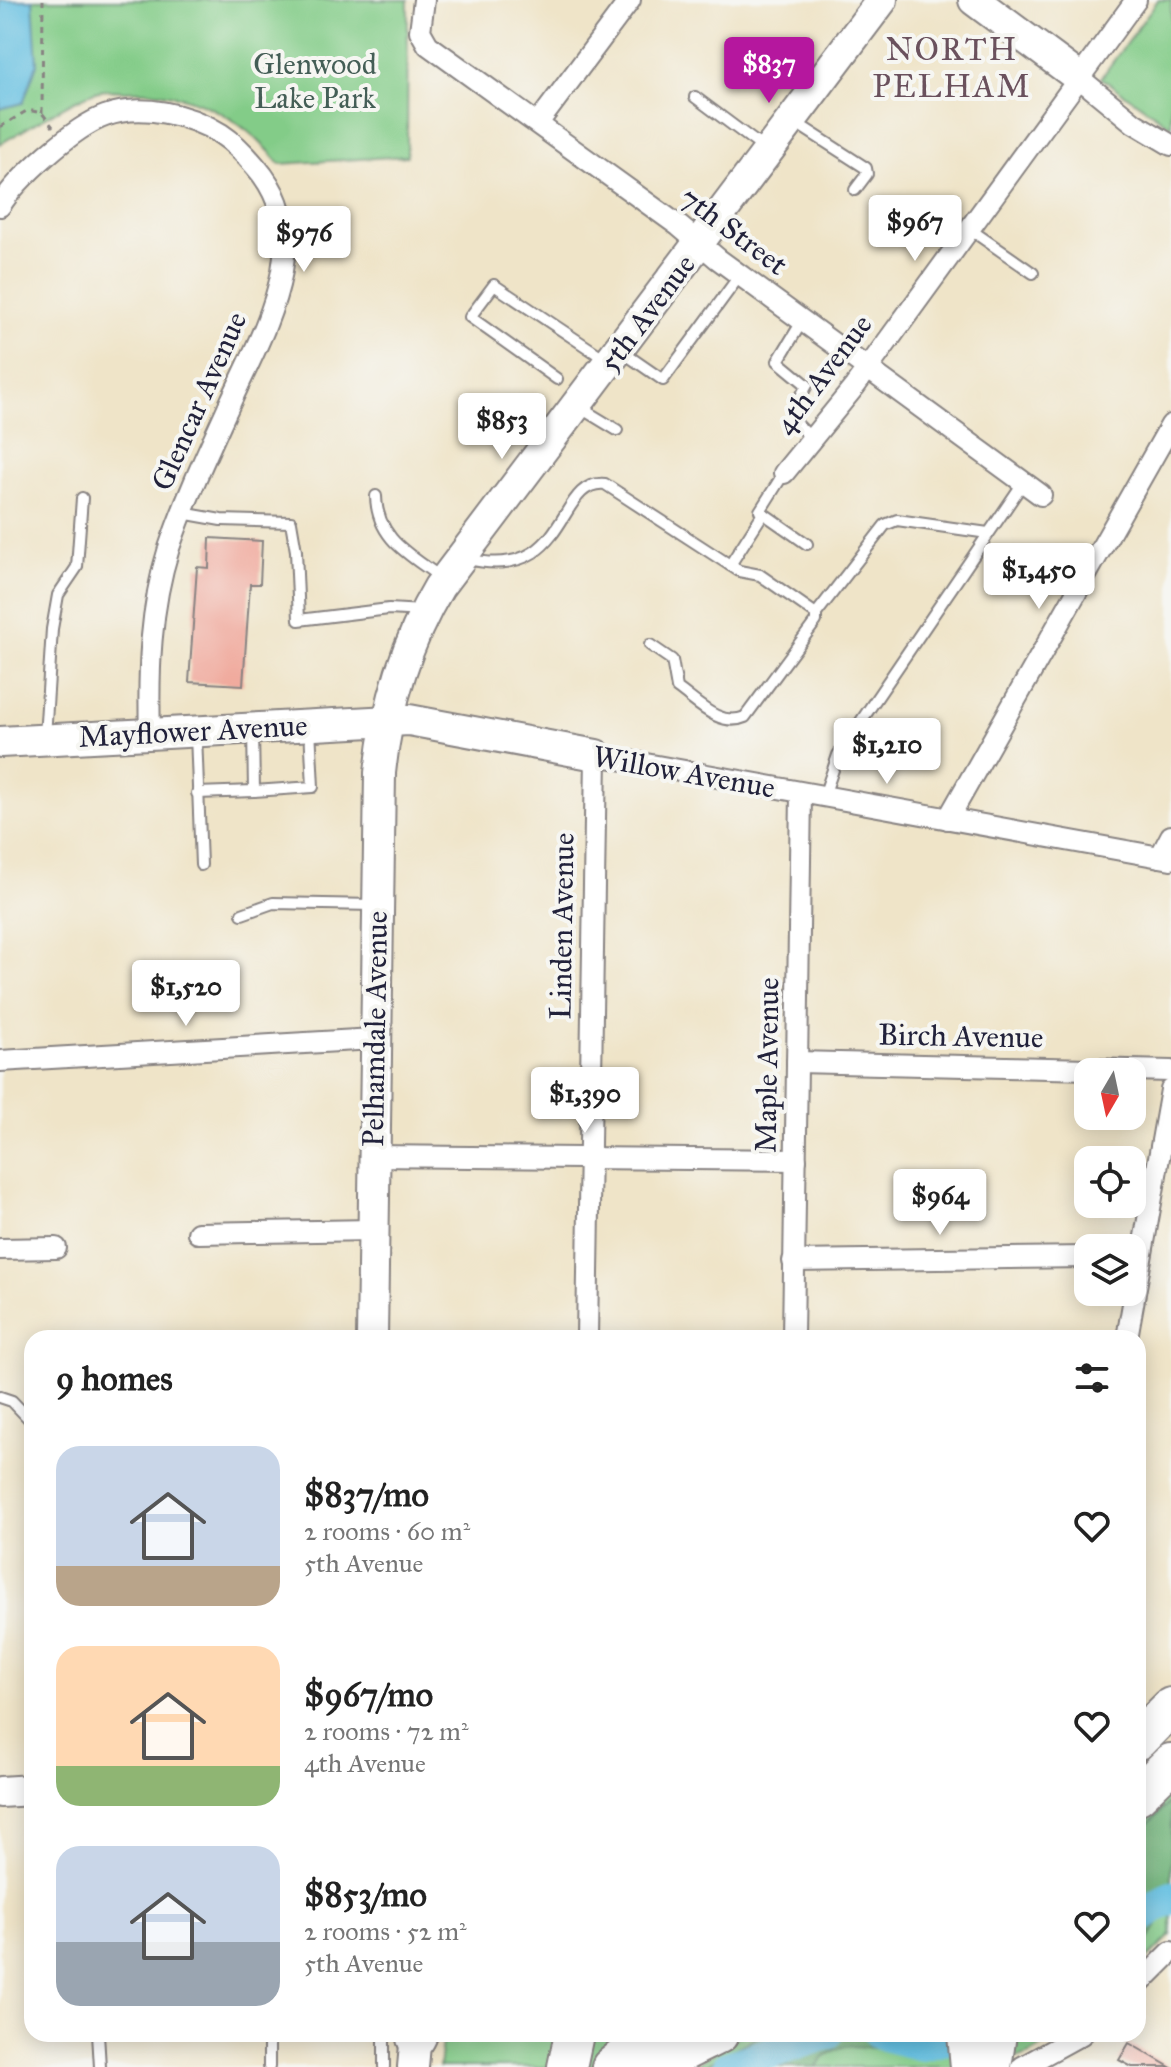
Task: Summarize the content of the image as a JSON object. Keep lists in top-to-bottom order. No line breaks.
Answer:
{"streets":{"street":["7th Street","5th Avenue","4th Avenue","Glencar Avenue","Mayflower Avenue","Willow Avenue","Linden Avenue","Pelhamdale Avenue","Birch Avenue","Maple Avenue"]},"crossings":[["7th Street","5th Avenue"],["7th Street","4th Avenue"],["5th Avenue","Mayflower Avenue"],["5th Avenue","Willow Avenue"],["5th Avenue","Pelhamdale Avenue"],["Glencar Avenue","Mayflower Avenue"],["Mayflower Avenue","Willow Avenue"],["Mayflower Avenue","Pelhamdale Avenue"],["Willow Avenue","Linden Avenue"],["Willow Avenue","Pelhamdale Avenue"],["Willow Avenue","Maple Avenue"],["Birch Avenue","Maple Avenue"]],"districts":["NORTH PELHAM"],"parks":["Glenwood Lake Park"],"north":"bottom","page":{"price":["$837","$967","$976","$853","$1,450","$1,210","$1,520","$1,390","$964"],"heading":"9 homes","list":[{"name":"$837/mo","note":"2 rooms · 60 m² · 5th Avenue"},{"name":"$967/mo","note":"2 rooms · 72 m² · 4th Avenue"},{"name":"$853/mo","note":"2 rooms · 52 m² · 5th Avenue"}]}}
